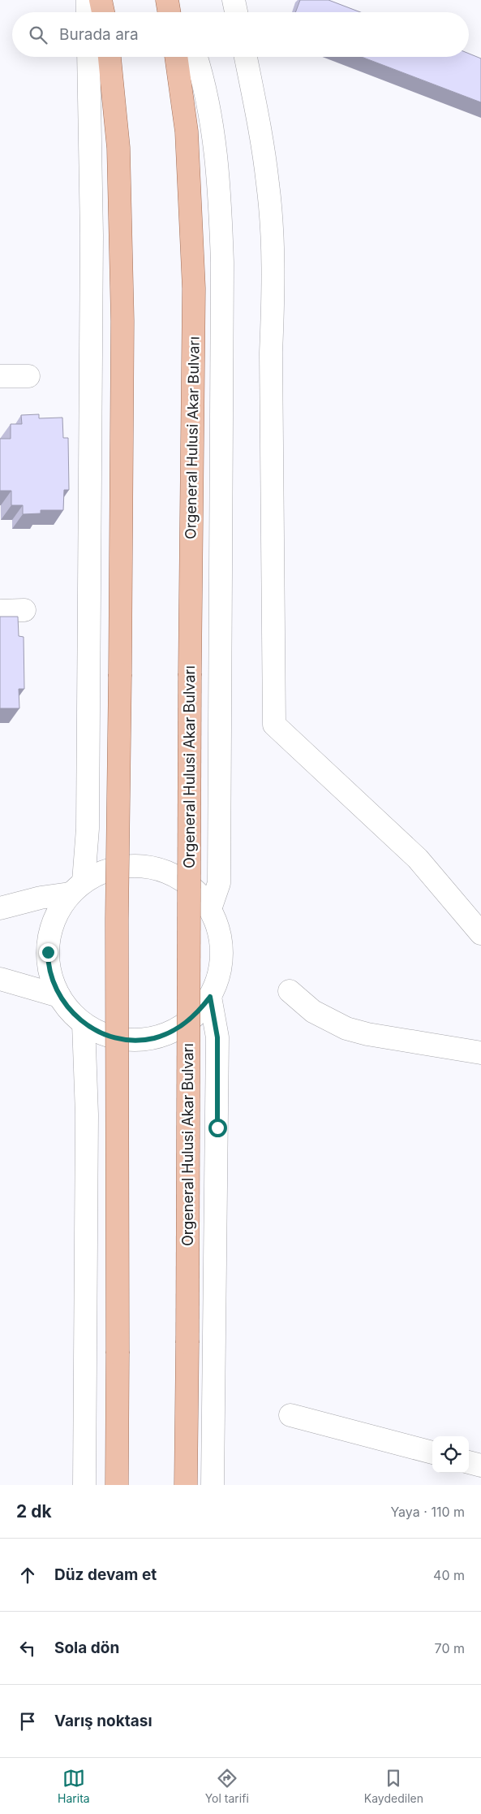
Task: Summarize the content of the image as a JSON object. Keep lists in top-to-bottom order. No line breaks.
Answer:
{"streets":{"main road":["Orgeneral Hulusi Akar Bulvarı"]},"page":{"search":"Burada ara","heading":["2 dk","Yaya · 110 m"],"list":[["Düz devam et","40 m"],["Sola dön","70 m"],"Varış noktası"],"nav":["Harita","Yol tarifi","Kaydedilen"]}}
